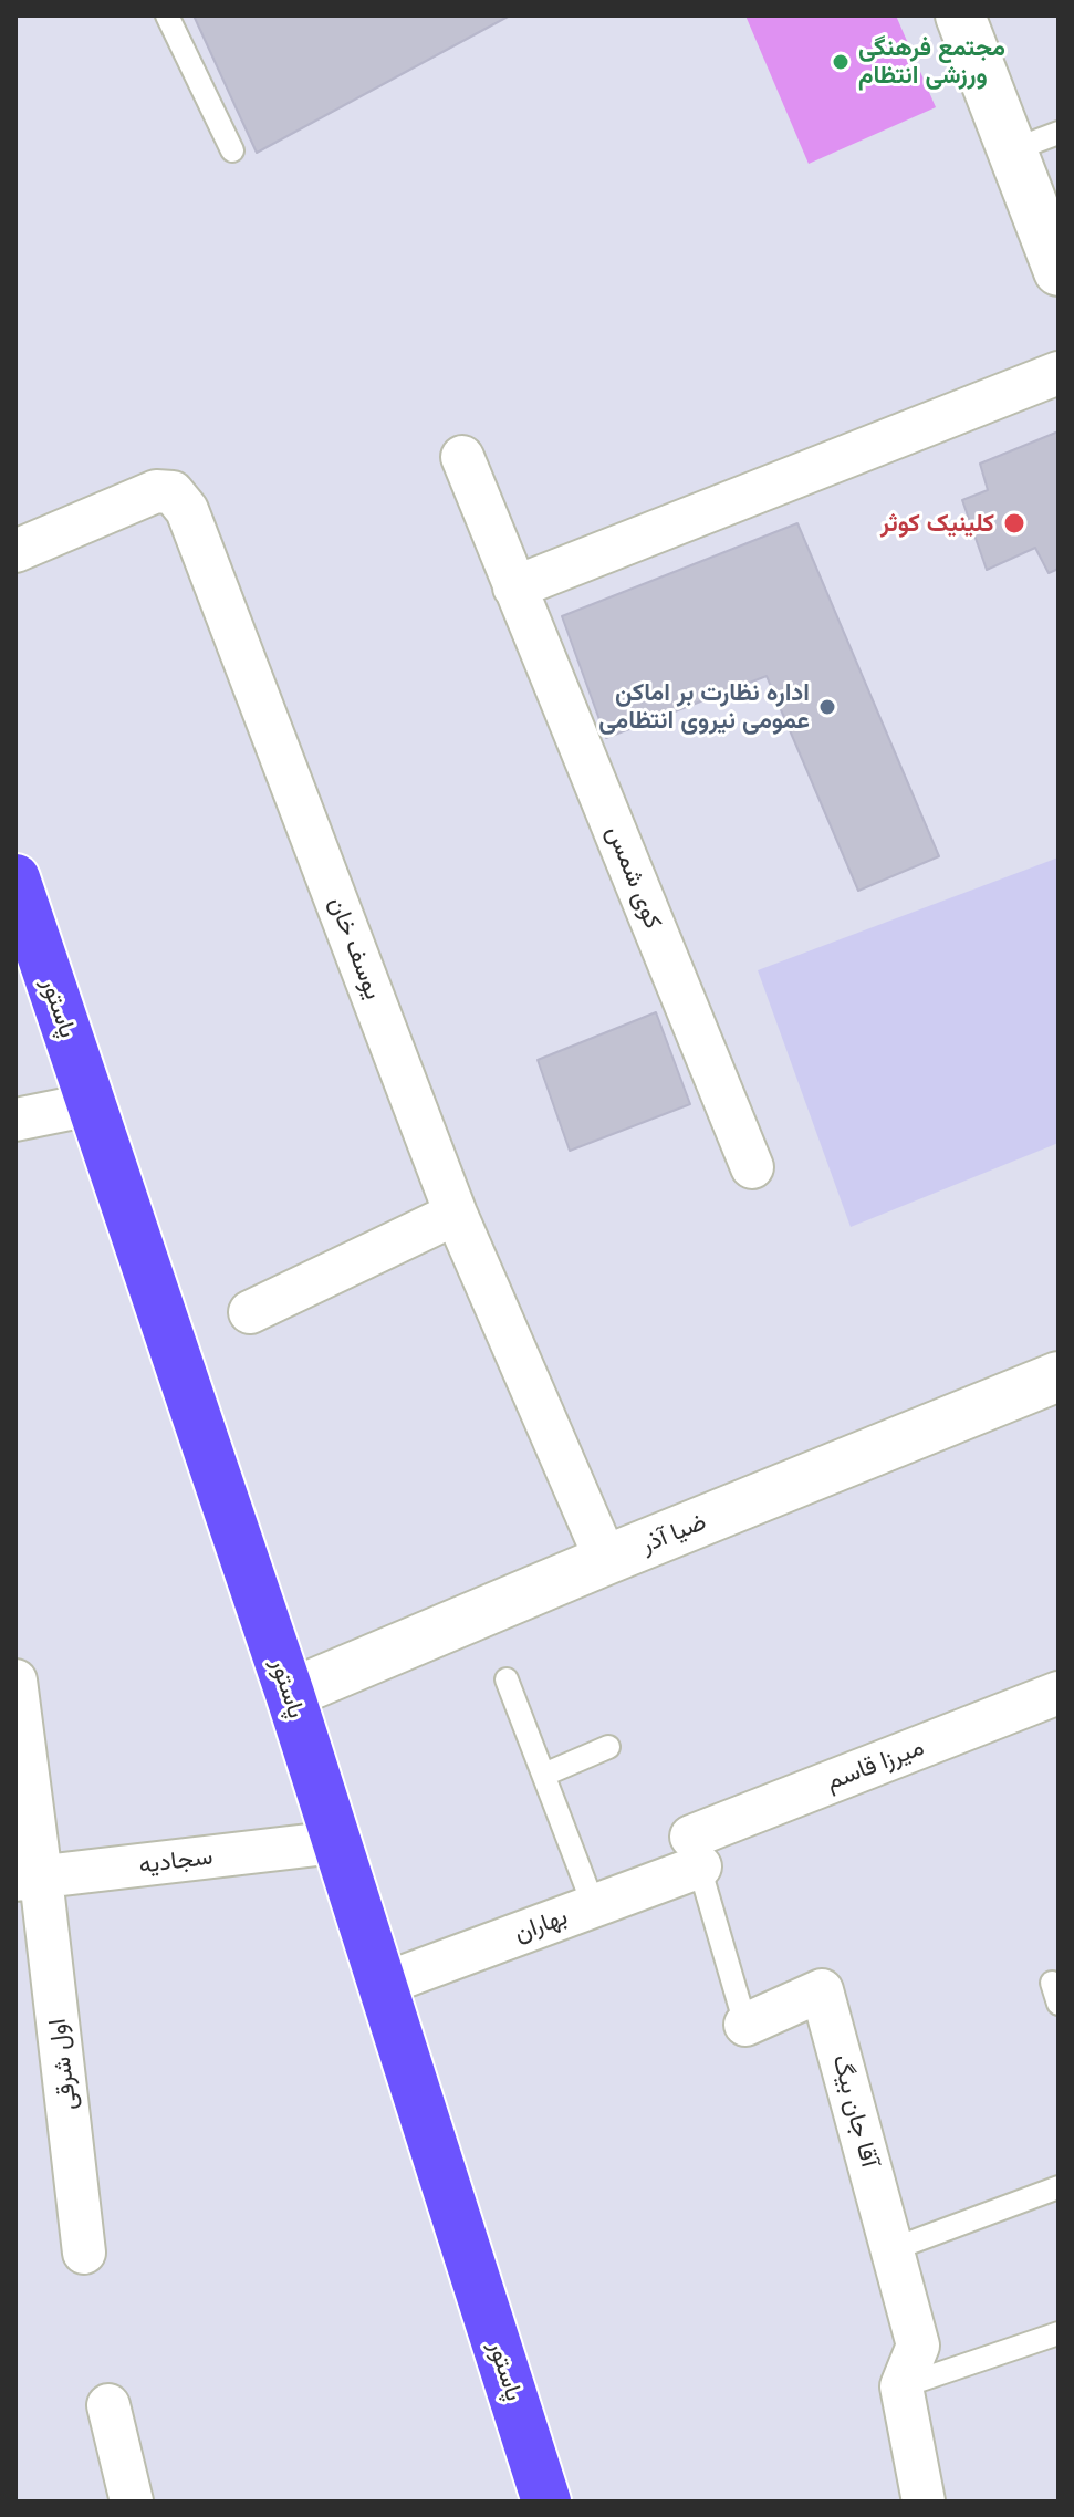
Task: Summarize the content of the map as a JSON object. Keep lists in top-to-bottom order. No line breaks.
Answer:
{"streets":{"main road":["پاستور","ضیا آذر"],"street":["کوی شمس","یوسف خان","میرزا قاسم","سجادیه","بهاران","اول شرقی","آقا جان بیگ"]},"crossings":[["یوسف خان","ضیا آذر"],["پاستور","ضیا آذر"],["پاستور","سجادیه"],["پاستور","بهاران"],["میرزا قاسم","بهاران"],["میرزا قاسم","آقا جان بیگ"],["سجادیه","اول شرقی"],["بهاران","آقا جان بیگ"]],"places":["مجتمع فرهنگی ورزشی انتظام","کلینیک کوثر","اداره نظارت بر اماکن عمومی نیروی انتظامی"]}
